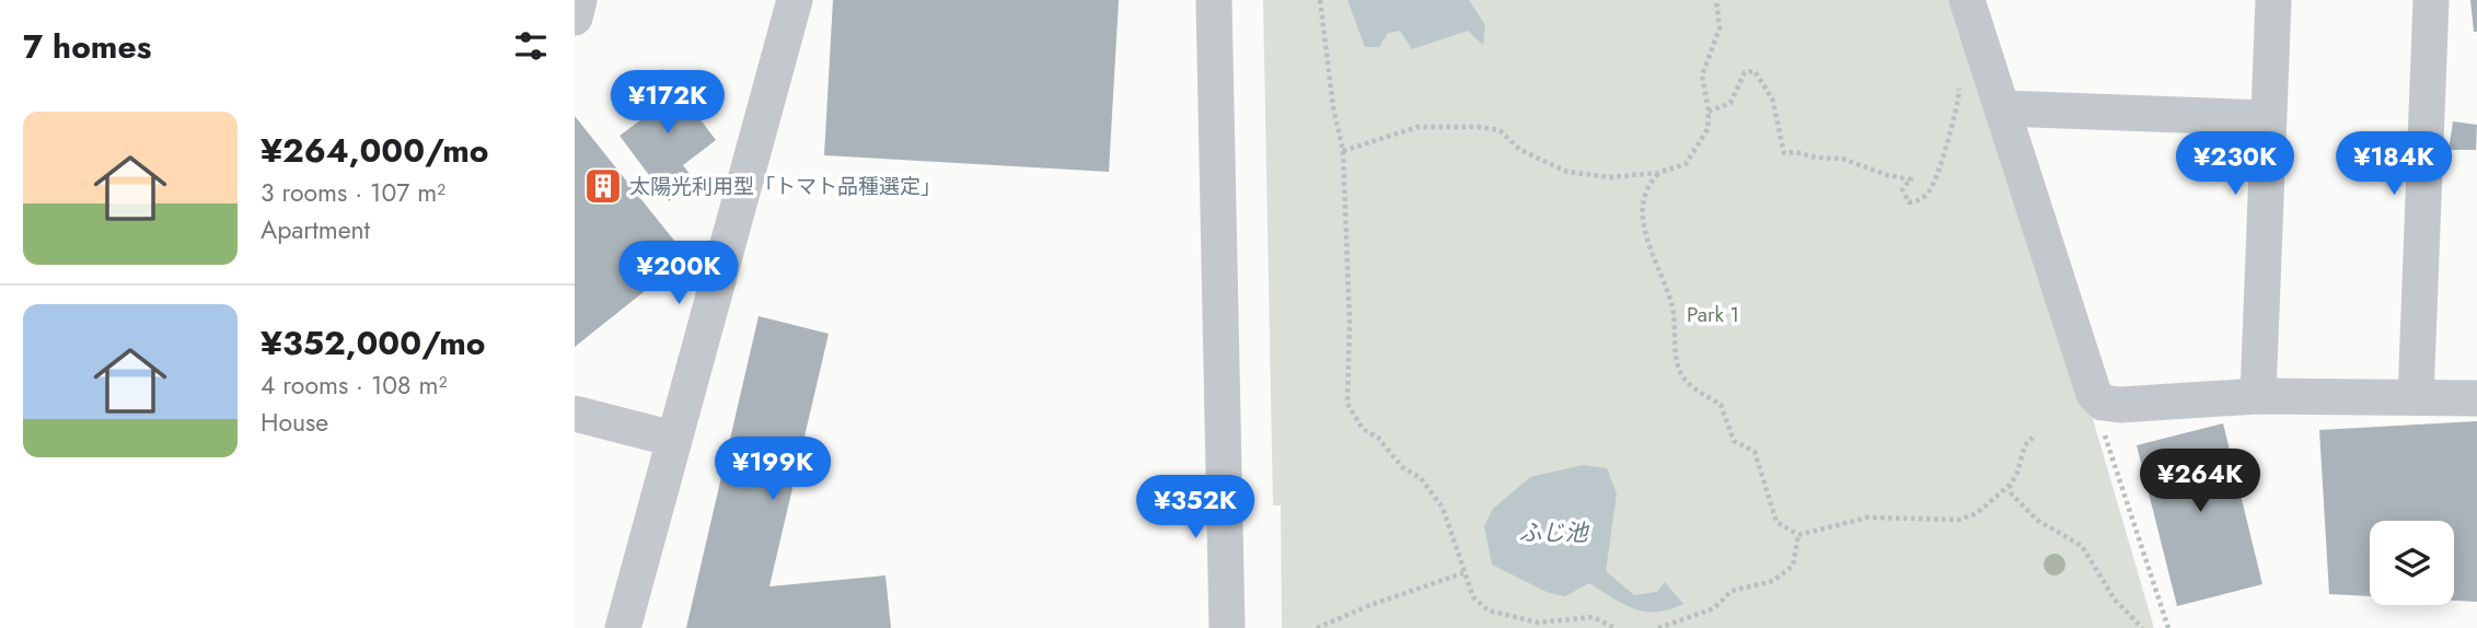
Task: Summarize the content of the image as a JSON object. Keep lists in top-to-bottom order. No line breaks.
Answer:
{"water":["ふじ池"],"parks":["Park 1"],"places":{"building":["太陽光利用型「トマト品種選定」"]},"page":{"heading":"7 homes","price":["¥172K","¥230K","¥184K","¥200K","¥199K","¥264K","¥352K"],"list":[{"name":"¥264,000/mo","note":"3 rooms · 107 m² · Apartment"},{"name":"¥352,000/mo","note":"4 rooms · 108 m² · House"}]}}
